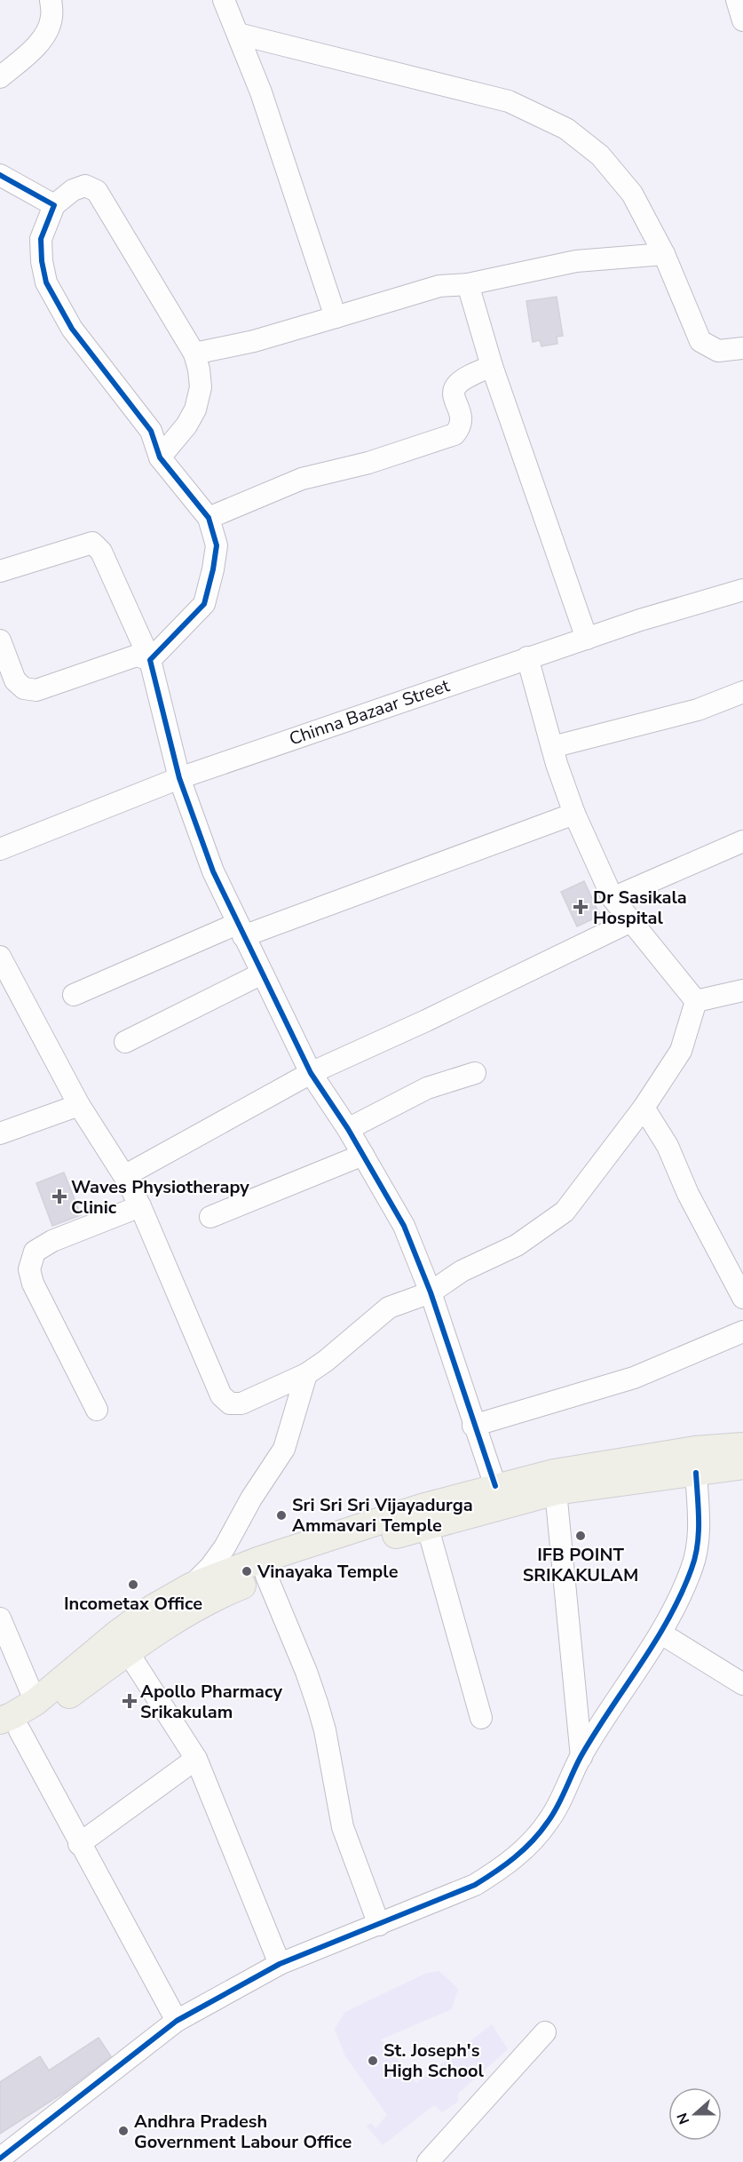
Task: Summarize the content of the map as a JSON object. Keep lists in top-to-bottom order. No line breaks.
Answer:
{"streets":{"street":["Chinna Bazaar Street"]},"places":{"health":["Dr Sasikala Hospital","Waves Physiotherapy Clinic","Apollo Pharmacy Srikakulam"],"other":["Sri Sri Sri Vijayadurga Ammavari Temple","IFB POINT SRIKAKULAM","Vinayaka Temple","Incometax Office","St. Joseph's High School","Andhra Pradesh Government Labour Office"]},"north":"left"}
